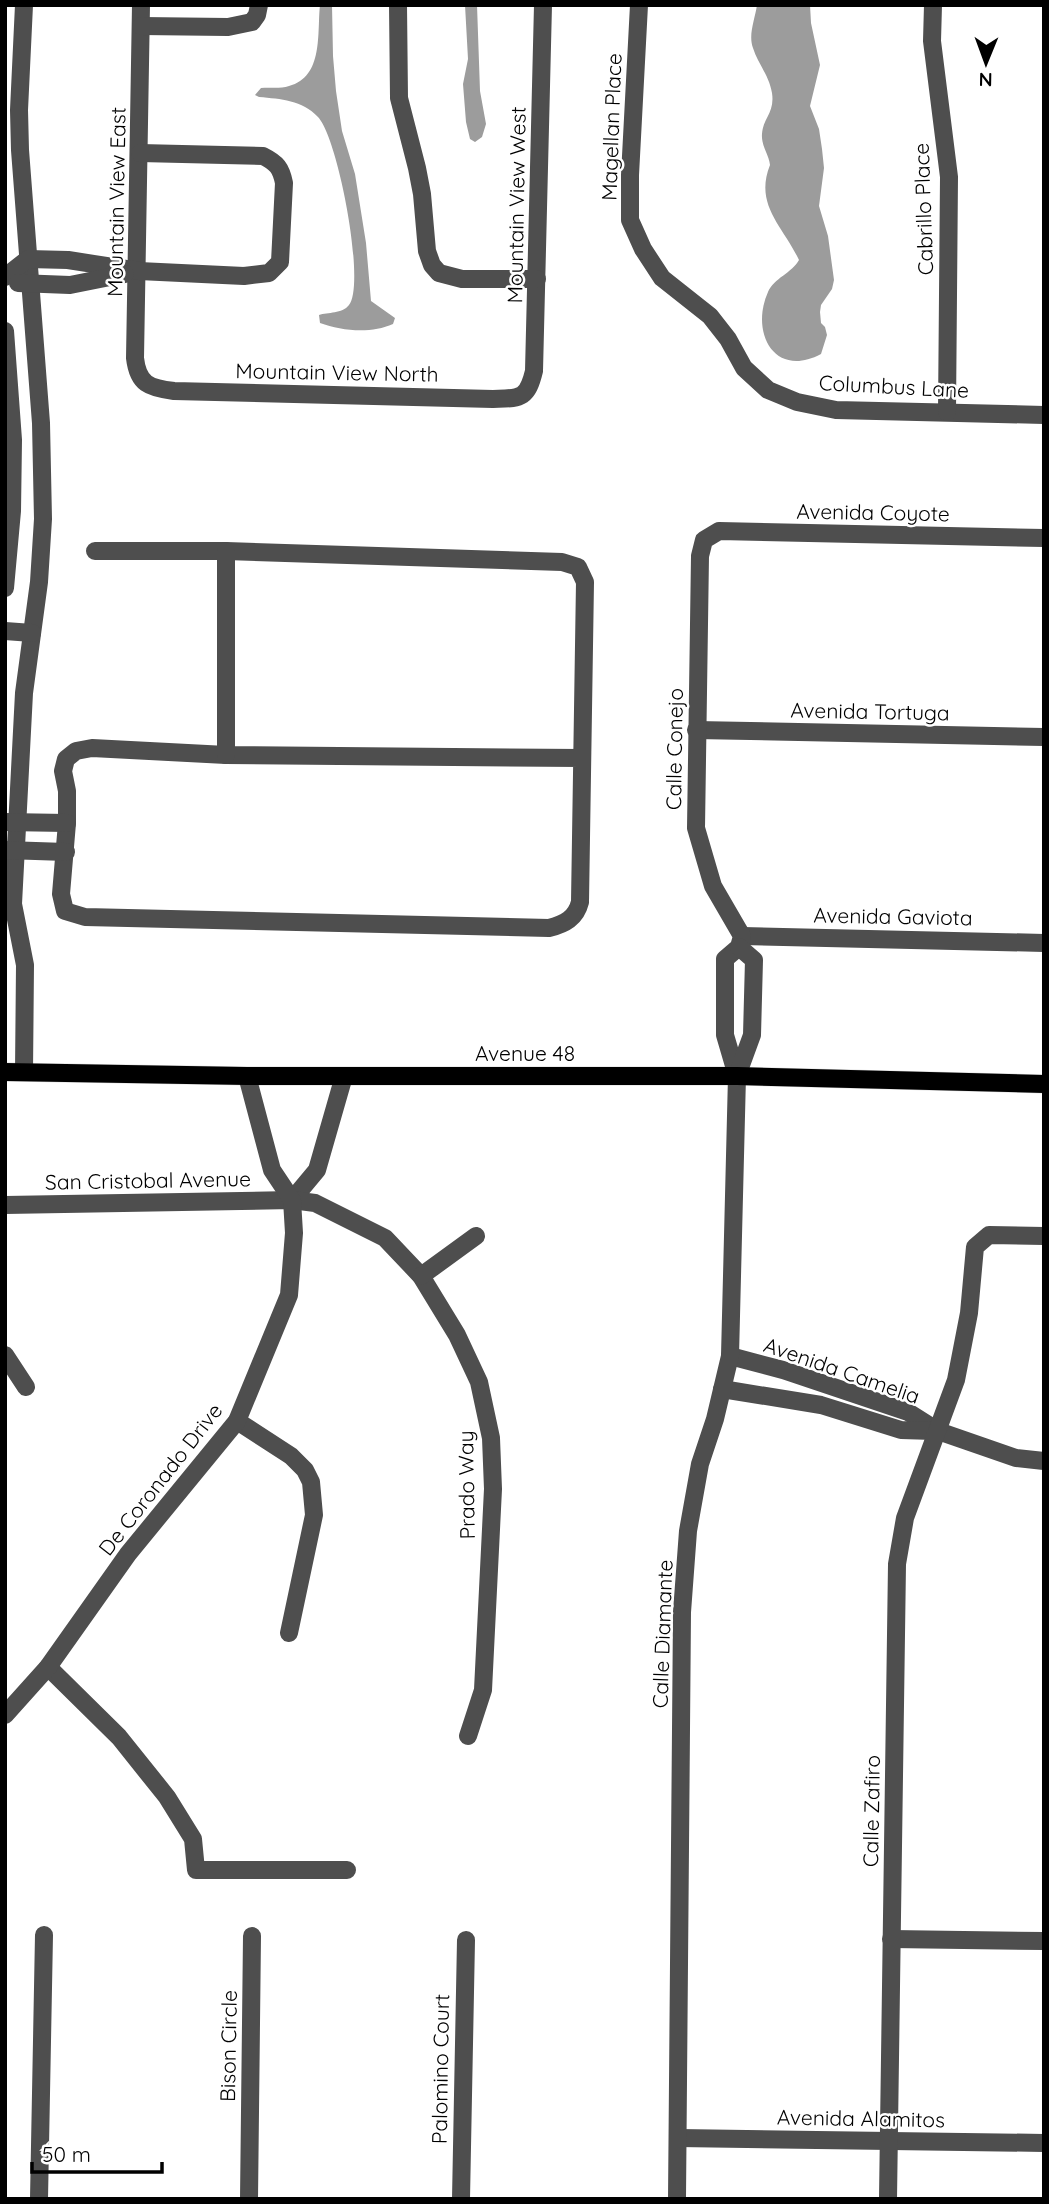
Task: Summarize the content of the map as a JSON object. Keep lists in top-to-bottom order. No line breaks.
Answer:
{"streets":{"main road":["Avenue 48"],"street":["Magellan Place","Mountain View East","Mountain View West","Cabrillo Place","Mountain View North","Columbus Lane","Avenida Coyote","Avenida Tortuga","Calle Conejo","Avenida Gaviota","San Cristobal Avenue","Avenida Camelia","De Coronado Drive","Prado Way","Calle Diamante","Calle Zafiro","Bison Circle","Palomino Court","Avenida Alamitos"]},"crossings":[["Magellan Place","Columbus Lane"],["Mountain View East","Mountain View North"],["Mountain View West","Mountain View North"],["Cabrillo Place","Columbus Lane"],["Avenida Coyote","Calle Conejo"],["Avenida Tortuga","Calle Conejo"],["Calle Conejo","Avenida Gaviota"],["Calle Conejo","Avenue 48"],["Calle Conejo","Calle Diamante"],["Avenue 48","De Coronado Drive"],["Avenue 48","Calle Diamante"],["San Cristobal Avenue","De Coronado Drive"],["San Cristobal Avenue","Prado Way"],["Avenida Camelia","Calle Diamante"],["Avenida Camelia","Calle Zafiro"],["De Coronado Drive","Prado Way"],["Calle Diamante","Avenida Alamitos"],["Calle Zafiro","Avenida Alamitos"]],"scale_bar":"50 m","north":"bottom"}
